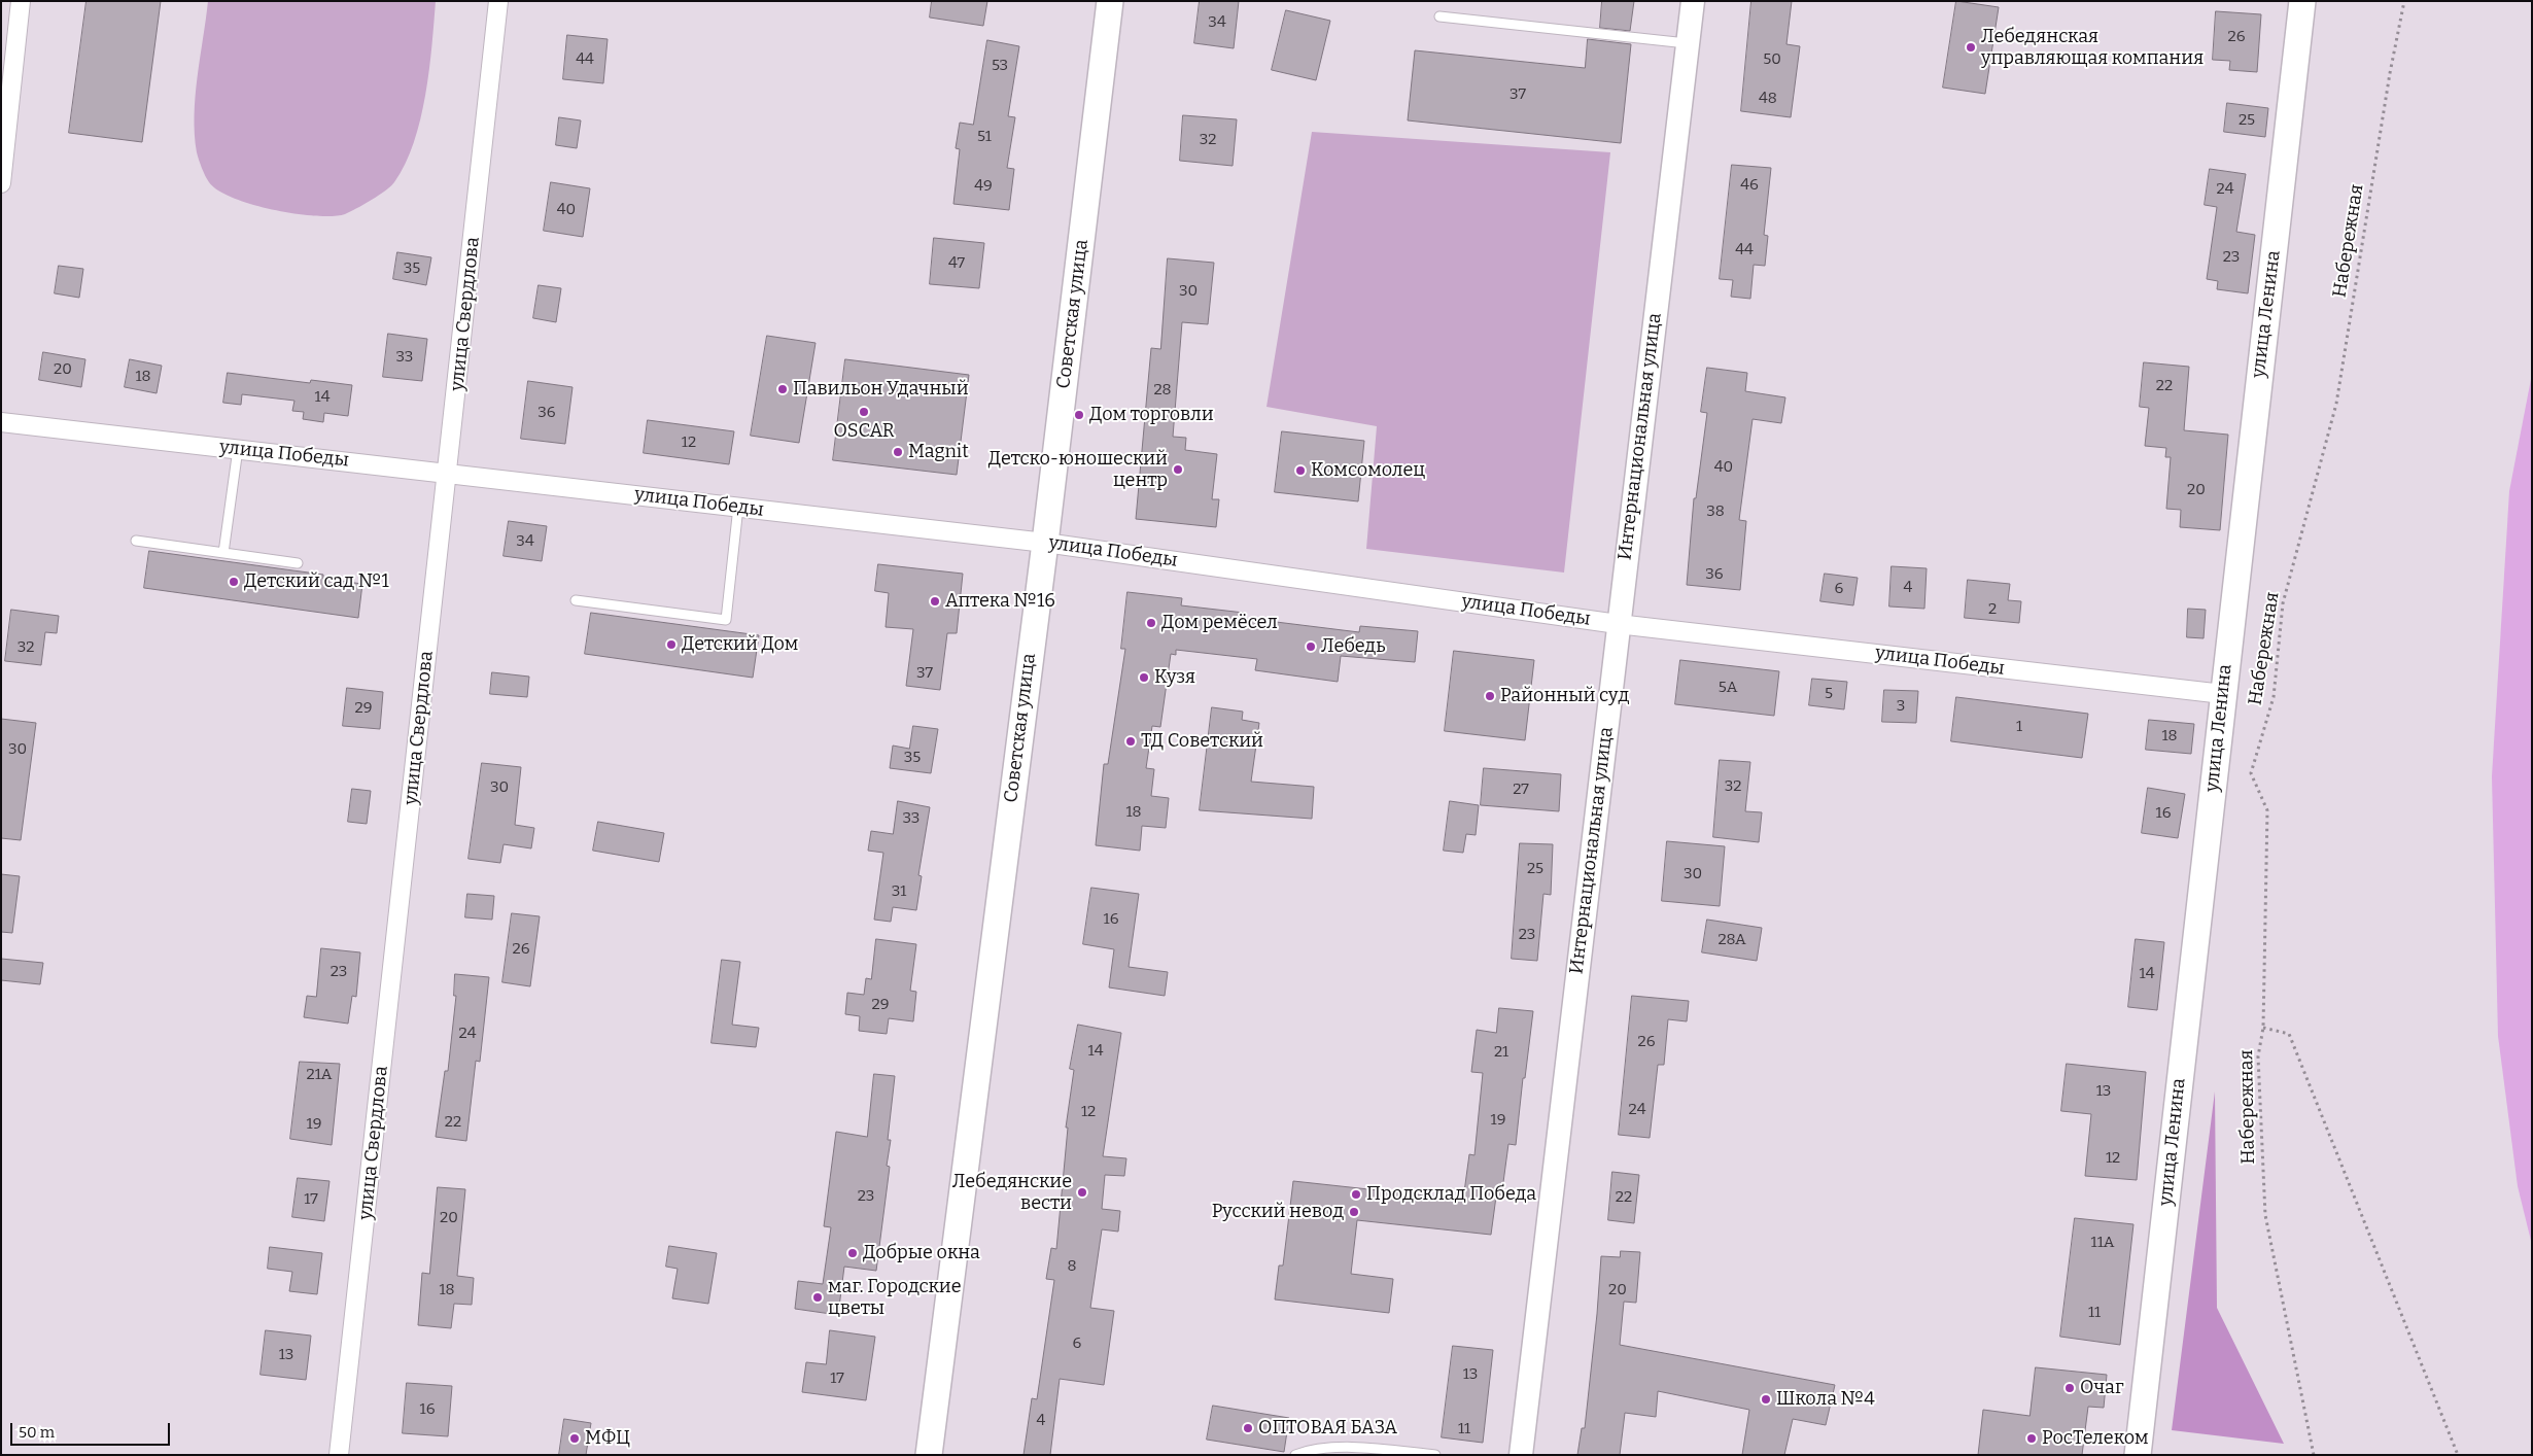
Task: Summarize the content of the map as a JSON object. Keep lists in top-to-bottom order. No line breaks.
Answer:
{"streets":{"main road":["Советская улица","улица Ленина"],"street":["улица Свердлова","Интернациональная улица","улица Победы"],"path":["Набережная"]},"crossings":[["улица Свердлова","улица Победы"],["Советская улица","улица Победы"],["улица Ленина","улица Победы"],["Интернациональная улица","улица Победы"]],"places":["Лебедянская управляющая компания","Павильон Удачный","OSCAR","Дом торговли","Magnit","Детско-юношеский центр","Комсомолец","Детский сад №1","Аптека №16","Дом ремёсел","Детский Дом","Лебедь","Кузя","Районный суд","ТД Советский","Лебедянские вести","Продсклад Победа","Русский невод","Добрые окна","маг. Городские цветы","Очаг","Школа №4","ОПТОВАЯ БАЗА","МФЦ","РосТелеком"],"house_numbers":["34","26","44","50","53","37","48","25","51","32","46","49","24","40","44","23","47","35","30","33","20","18","22","28","14","36","12","40","20","38","34","36","4","6","2","32","37","5А","5","3","29","1","18","30","35","32","30","27","18","16","33","25","30","31","16","23","28А","26","23","14","29","24","26","14","21","21А","13","24","12","19","22","19","12","23","22","17","20","11А","8","18","20","11","6","13","13","17","16","4","11"],"scale_bar":"50 m"}
